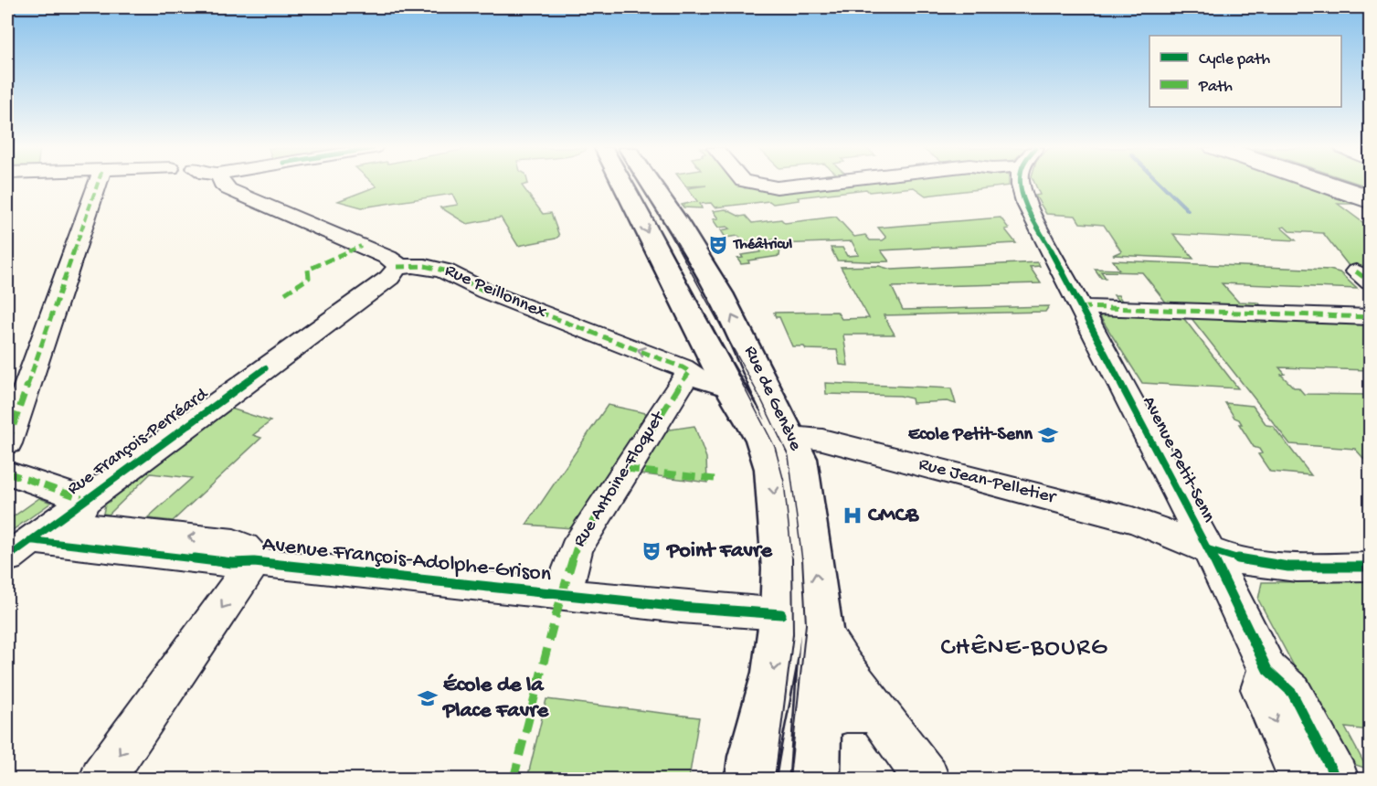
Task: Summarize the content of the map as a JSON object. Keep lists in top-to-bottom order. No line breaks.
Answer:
{"streets":{"main road":["Rue de Genève"],"street":["Rue Peillonnex","Rue François-Perréard","Avenue Petit-Senn","Rue Antoine-Floquet","Rue Jean-Pelletier","Avenue François-Adolphe-Grison"]},"crossings":[["Rue Peillonnex","Rue de Genève"],["Rue Peillonnex","Rue François-Perréard"],["Rue Peillonnex","Rue Antoine-Floquet"],["Rue de Genève","Rue Jean-Pelletier"],["Rue de Genève","Avenue François-Adolphe-Grison"],["Rue François-Perréard","Avenue François-Adolphe-Grison"],["Avenue Petit-Senn","Rue Jean-Pelletier"],["Rue Antoine-Floquet","Avenue François-Adolphe-Grison"]],"one_way":["Rue Peillonnex"],"districts":["CHÊNE-BOURG"],"places":{"theatre":["Théâtricul","Point Favre"],"school or university":["Ecole Petit-Senn","École de la Place Favre"],"hospital":["CMCB"]},"legend":["Cycle path","Path"]}
